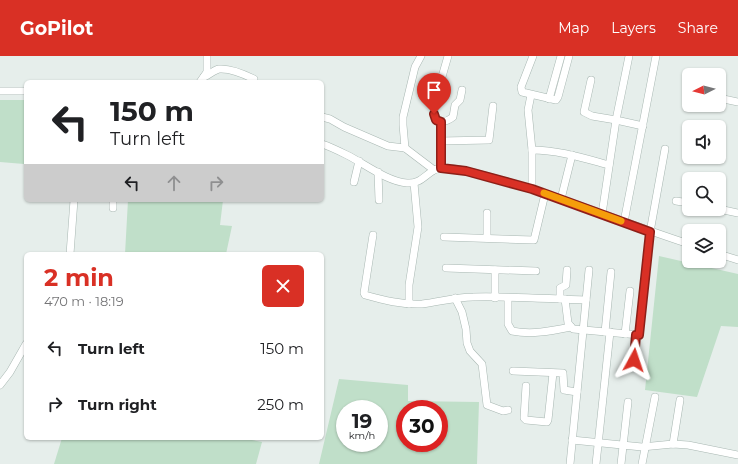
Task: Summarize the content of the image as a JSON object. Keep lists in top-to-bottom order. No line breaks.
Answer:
{"north":"left","page":{"header":"GoPilot","nav":["Map","Layers","Share"],"turn":["150 m","Turn left"],"heading":["2 min","470 m · 18:19"],"list":[{"name":"Turn left","value":"150 m"},{"name":"Turn right","value":"250 m"}],"speed":"19 km/h","limit":"30"}}
